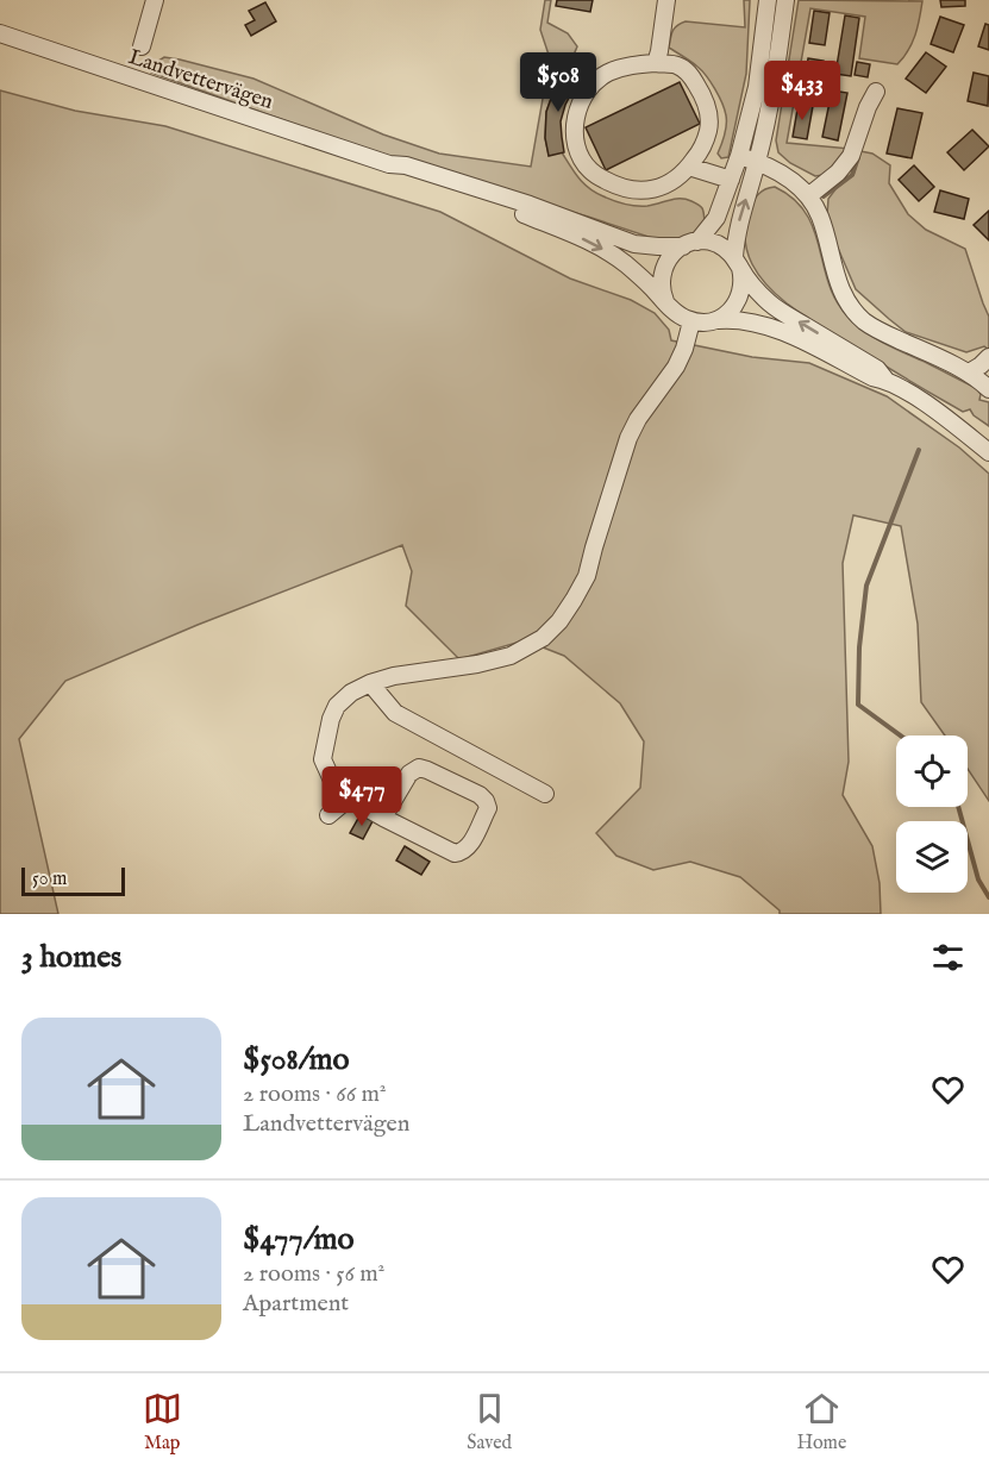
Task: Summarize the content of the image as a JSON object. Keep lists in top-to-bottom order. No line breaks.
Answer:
{"streets":{"street":["Landvettervägen"]},"scale_bar":"50 m","page":{"price":["$508","$433","$477"],"scale":"50 m","heading":"3 homes","list":[{"name":"$508/mo","note":"2 rooms · 66 m² · Landvettervägen"},{"name":"$477/mo","note":"2 rooms · 56 m² · Apartment"}],"tabs":["Map","Saved","Home"]}}
